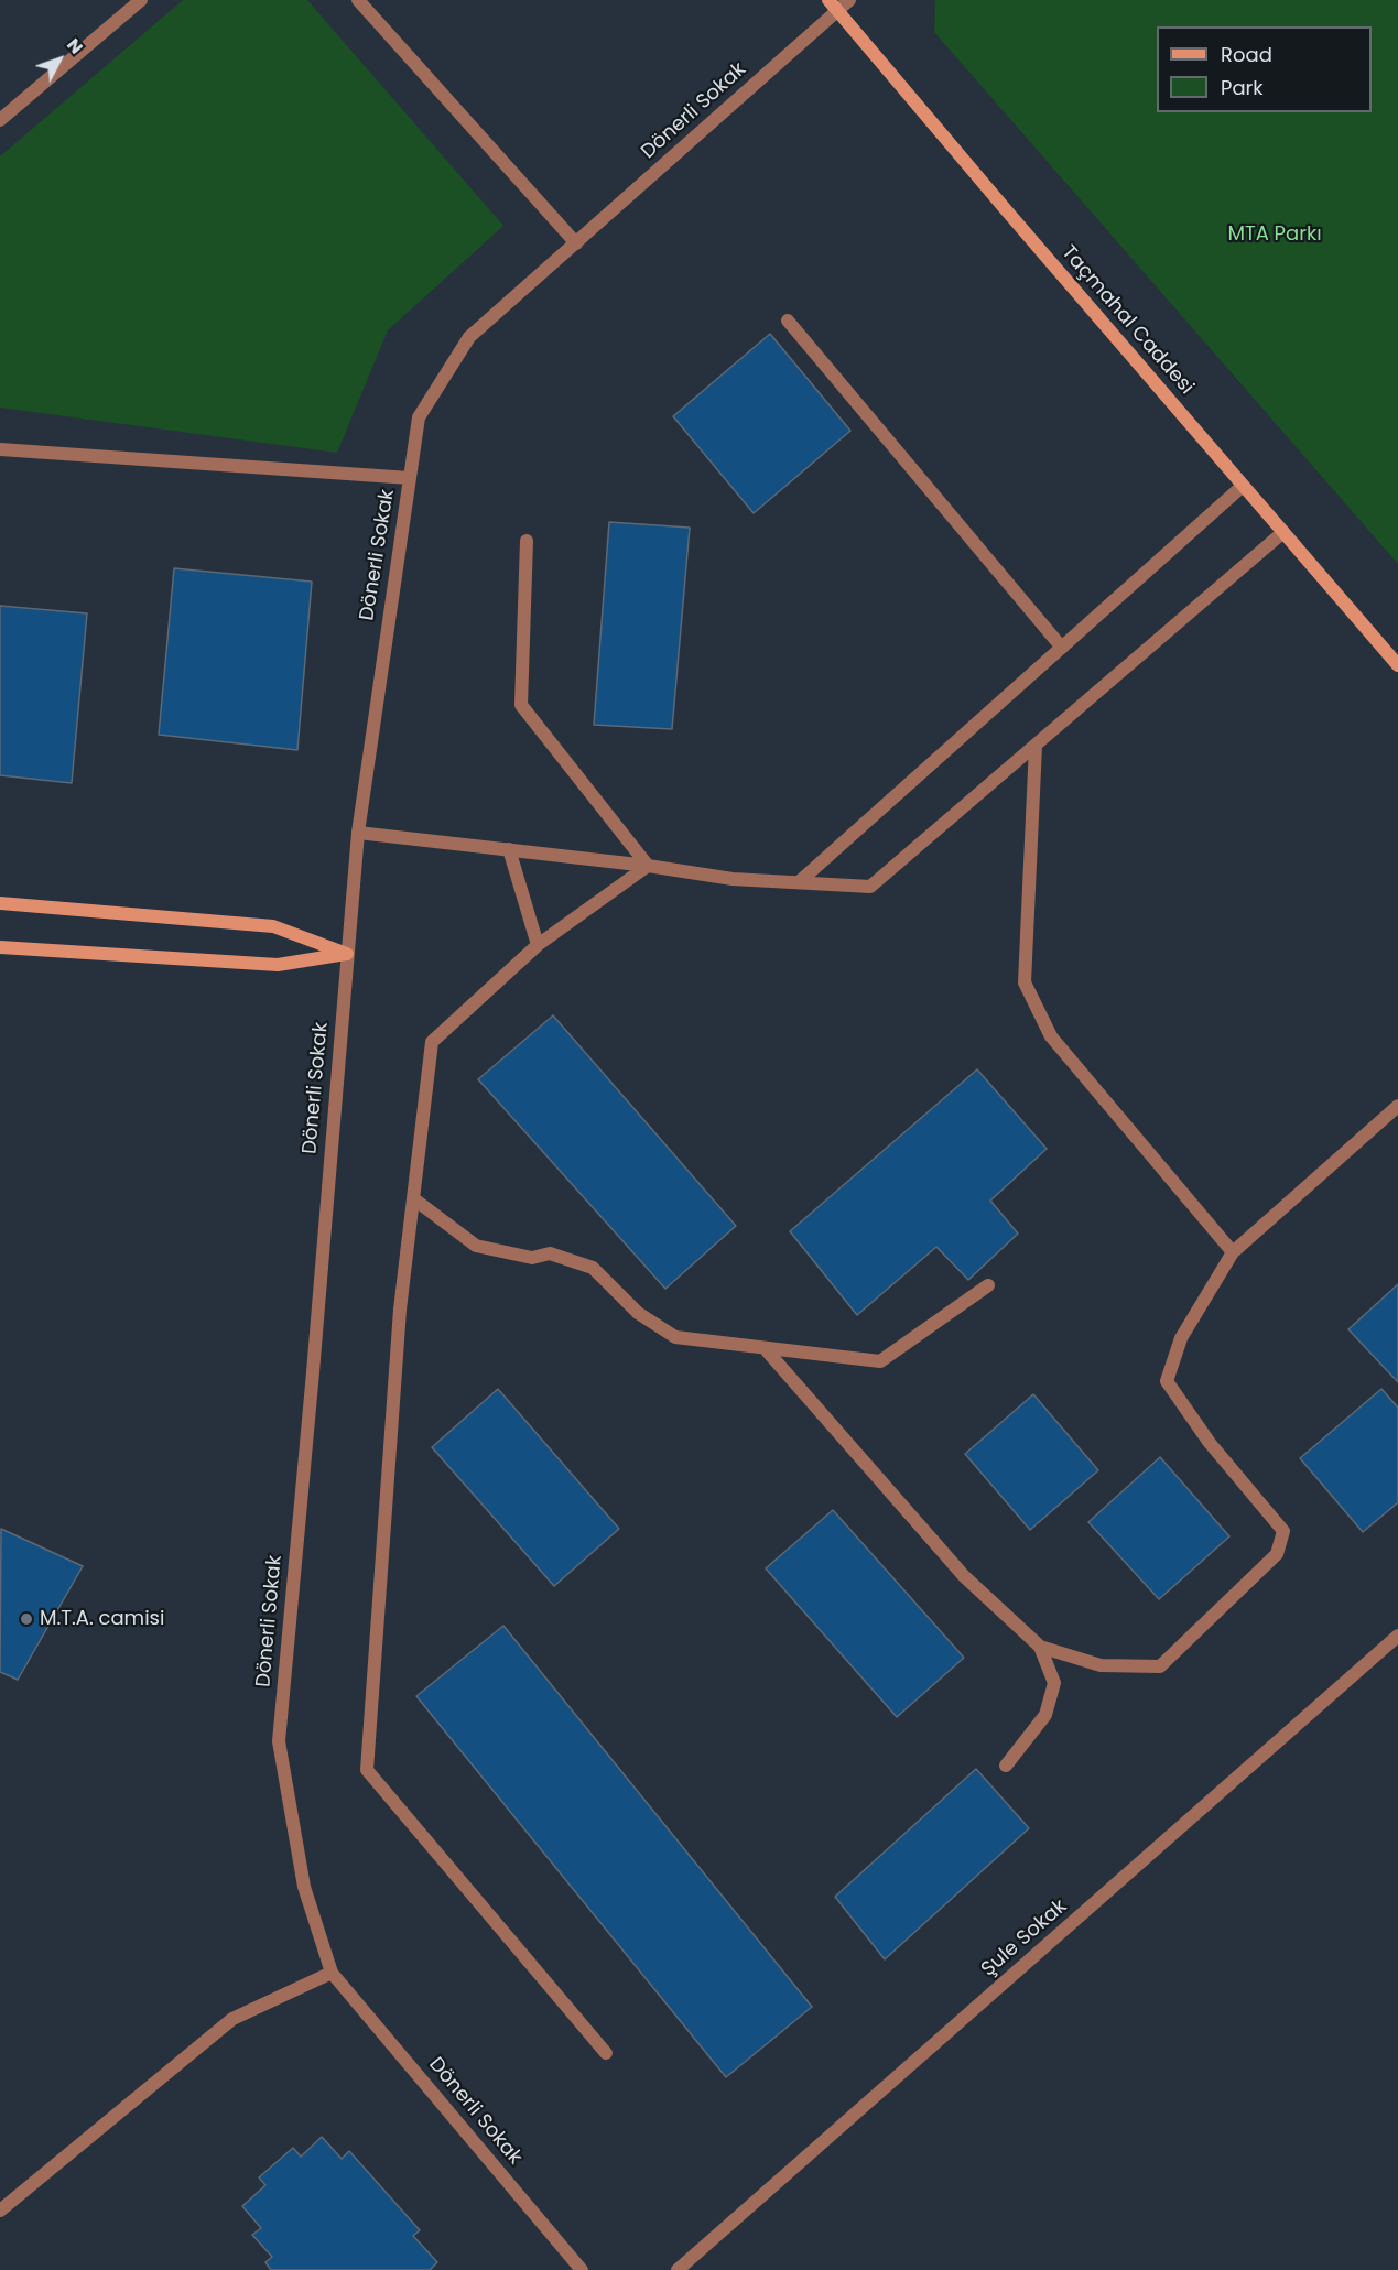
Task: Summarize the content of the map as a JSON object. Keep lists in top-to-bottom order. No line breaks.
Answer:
{"streets":{"street":["Dönerli Sokak","Taçmahal Caddesi","Şule Sokak"]},"crossings":[["Dönerli Sokak","Taçmahal Caddesi"]],"parks":["MTA Parkı"],"places":["M.T.A. camisi"],"legend":["Road","Park"],"north":"top right"}
